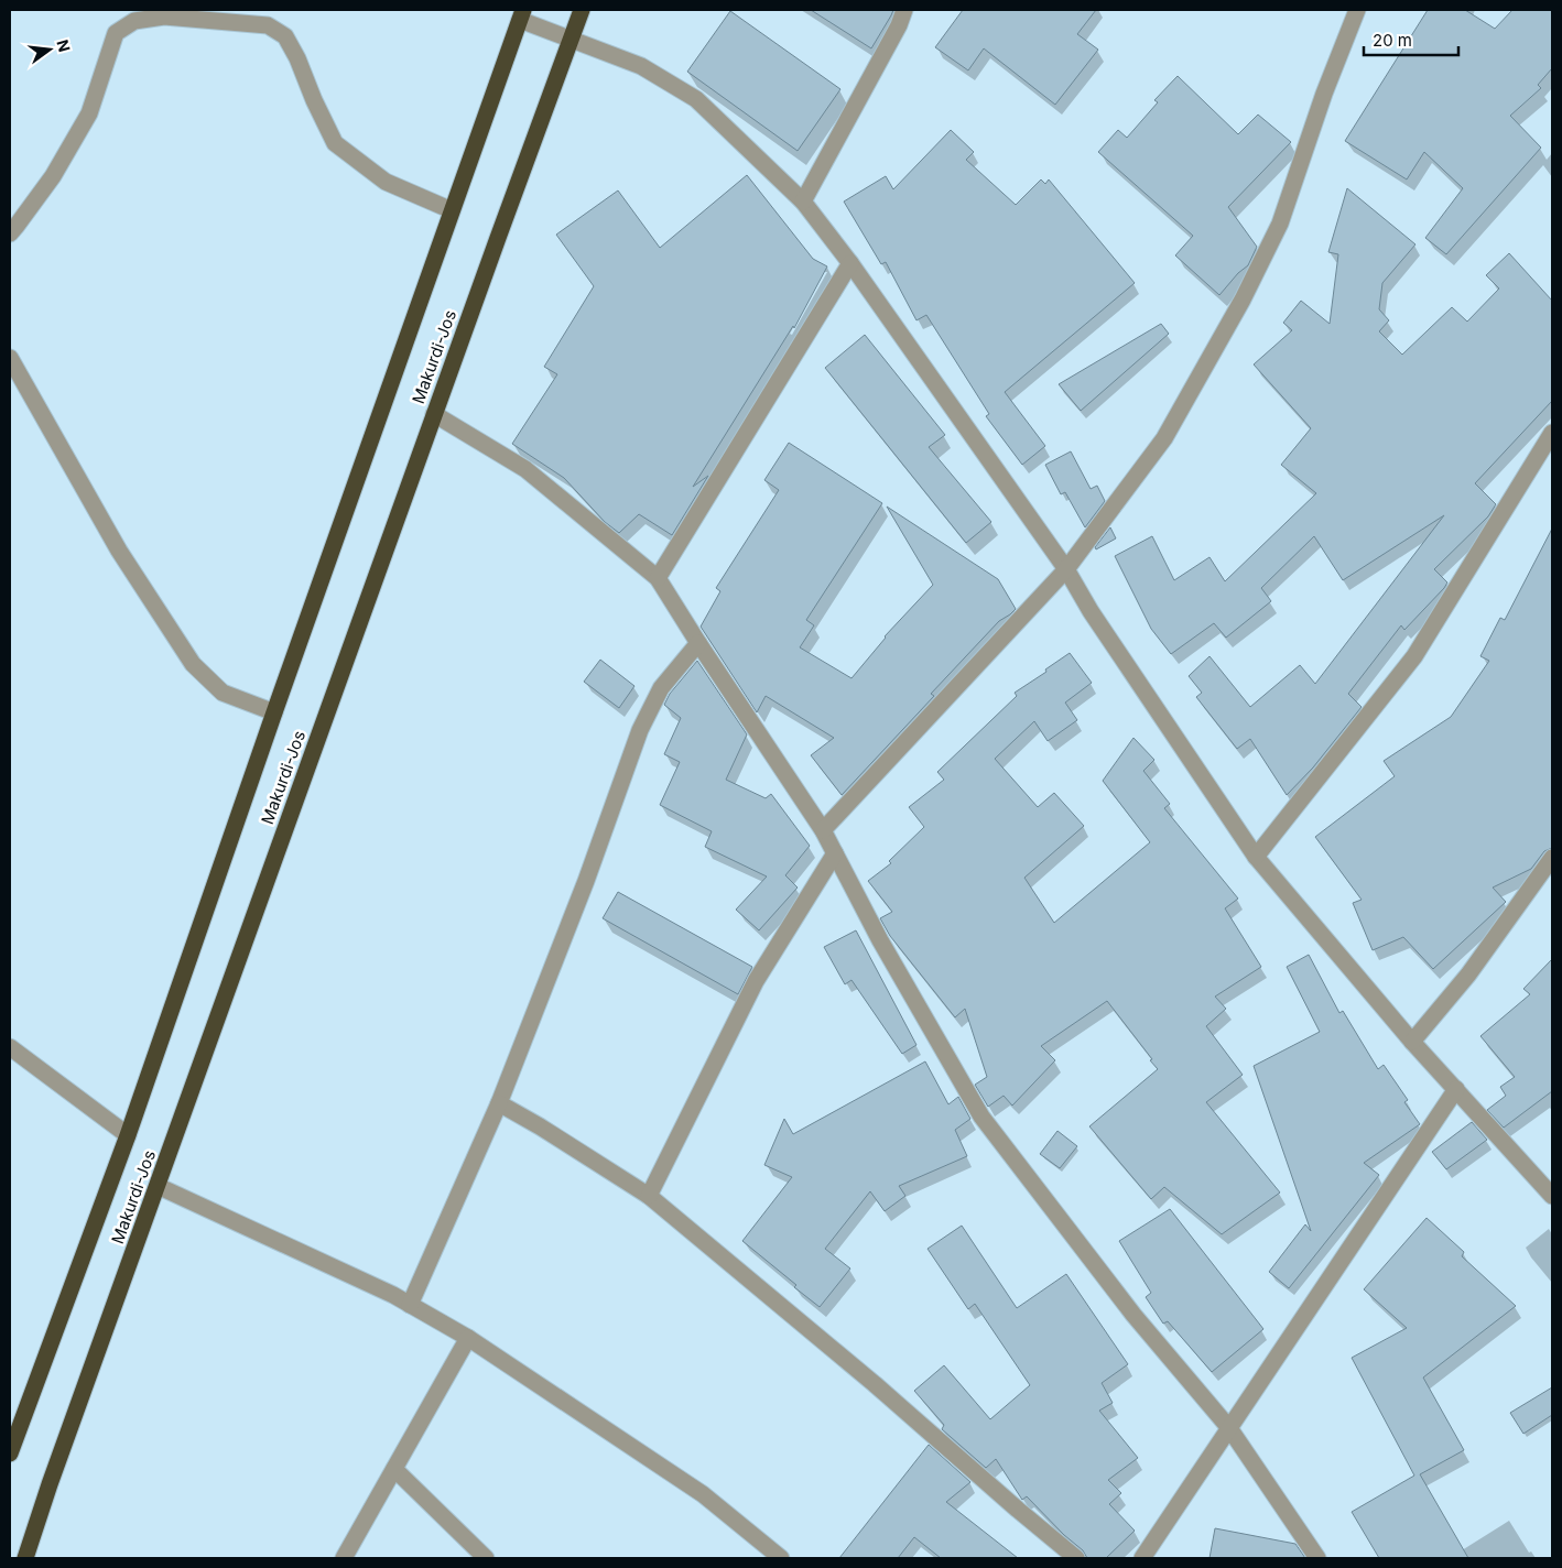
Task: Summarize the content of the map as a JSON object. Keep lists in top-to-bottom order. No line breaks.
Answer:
{"streets":{"highway":["Makurdi-Jos"]},"scale_bar":"20 m","north":"right"}
